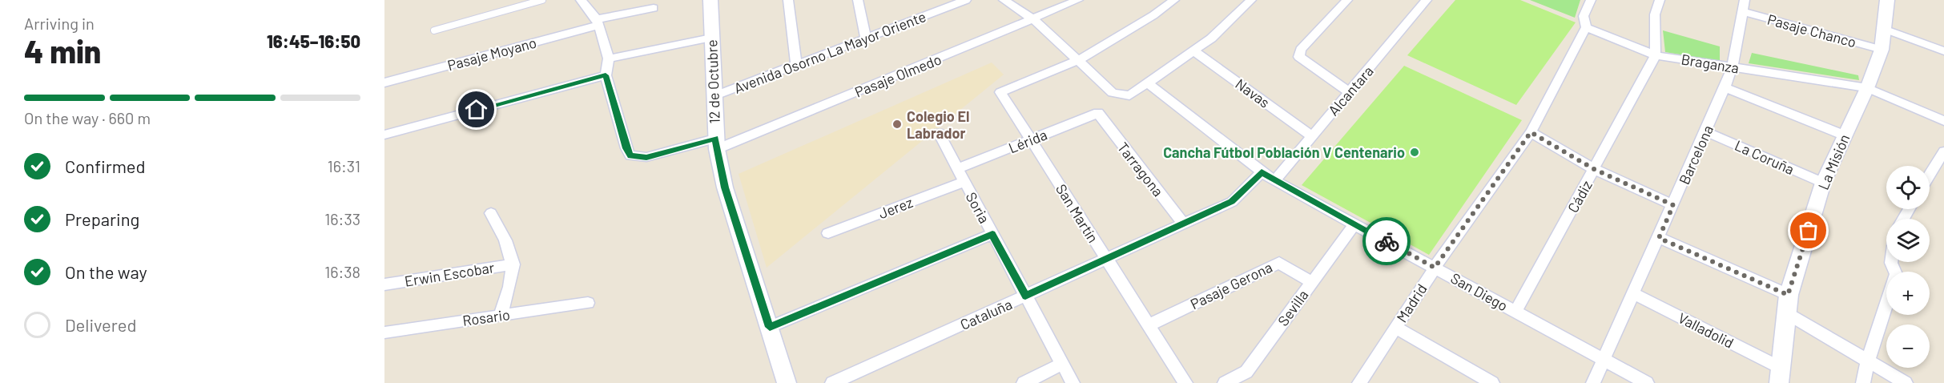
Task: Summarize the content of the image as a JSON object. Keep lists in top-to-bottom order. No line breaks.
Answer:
{"streets":{"street":["Pasaje Chanco","Avenida Osorno La Mayor Oriente","Pasaje Moyano","Braganza","Pasaje Olmedo","12 de Octubre","Alcantara","Navas","Lérida","Barcelona","La Coruña","La Misión","Tarragona","Cádiz","Jerez","Soria","San Martín","Erwin Escobar","Pasaje Gerona","San Diego","Madrid","Sevilla","Cataluña","Rosario","Valladolid"]},"crossings":[["Pasaje Chanco","Barcelona"],["Pasaje Chanco","La Misión"],["Avenida Osorno La Mayor Oriente","12 de Octubre"],["Braganza","Barcelona"],["Braganza","La Misión"],["Braganza","Cádiz"],["Braganza","Madrid"],["Pasaje Olmedo","12 de Octubre"],["Alcantara","Navas"],["Alcantara","San Diego"],["Lérida","Tarragona"],["Lérida","Soria"],["Lérida","San Martín"],["Barcelona","La Coruña"],["Barcelona","San Diego"],["Barcelona","Valladolid"],["La Coruña","La Misión"],["La Misión","Valladolid"],["Tarragona","Cataluña"],["Cádiz","San Diego"],["Jerez","Soria"],["Soria","Cataluña"],["San Martín","Pasaje Gerona"],["San Martín","Cataluña"],["Pasaje Gerona","Sevilla"],["San Diego","Madrid"],["San Diego","Sevilla"],["San Diego","Cataluña"]],"places":["Colegio El Labrador","Cancha Fútbol Población V Centenario"],"page":{"heading":["4 min","Arriving in","16:45–16:50"],"bar":"On the way · 660 m","list":[["Confirmed","16:31"],["Preparing","16:33"],["On the way","16:38"],"Delivered"],"map_buttons":["+","−"]}}
